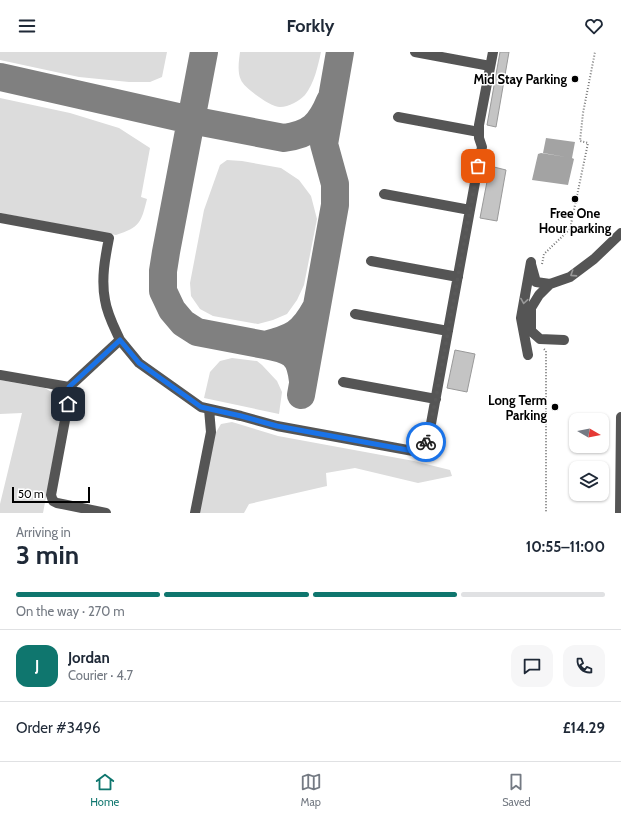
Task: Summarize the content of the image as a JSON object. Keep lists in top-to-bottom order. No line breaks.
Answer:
{"places":["Mid Stay Parking","Free One Hour parking","Long Term Parking"],"scale_bar":"50 m","north":"right","page":{"header":"Forkly","scale":"50 m","heading":["3 min","Arriving in","10:55–11:00"],"panel":["Jordan","Courier · 4.7","Order #3496","£14.29"],"bar":"On the way · 270 m","round":"J","tabs":["Home","Map","Saved"]}}
